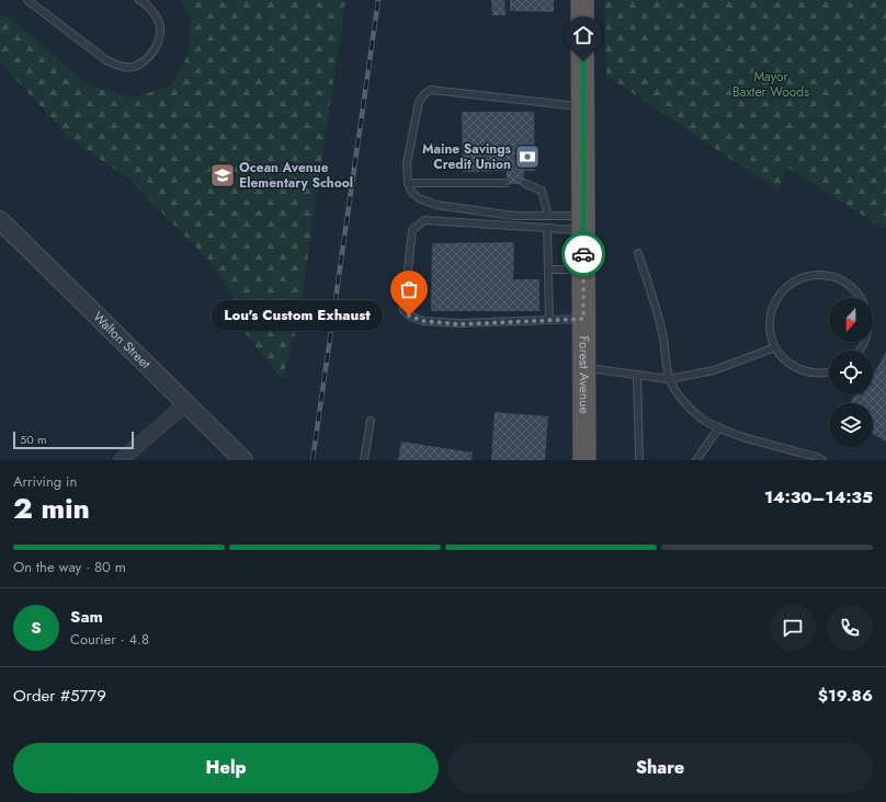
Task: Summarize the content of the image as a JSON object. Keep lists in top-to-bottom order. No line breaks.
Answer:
{"streets":{"highway":["Forest Avenue"],"street":["Walton Street"]},"parks":["Mayor Baxter Woods"],"places":{"bank":["Maine Savings Credit Union"],"school or university":["Ocean Avenue Elementary School"],"other":["Lou's Custom Exhaust"]},"scale_bar":"50 m","north":"bottom","page":{"bubble":"Lou's Custom Exhaust","scale":"50 m","heading":["2 min","Arriving in","14:30–14:35"],"panel":["Sam","Courier · 4.8","Order #5779","$19.86"],"bar":"On the way · 80 m","round":"S","buttons":["Help","Share"]}}
